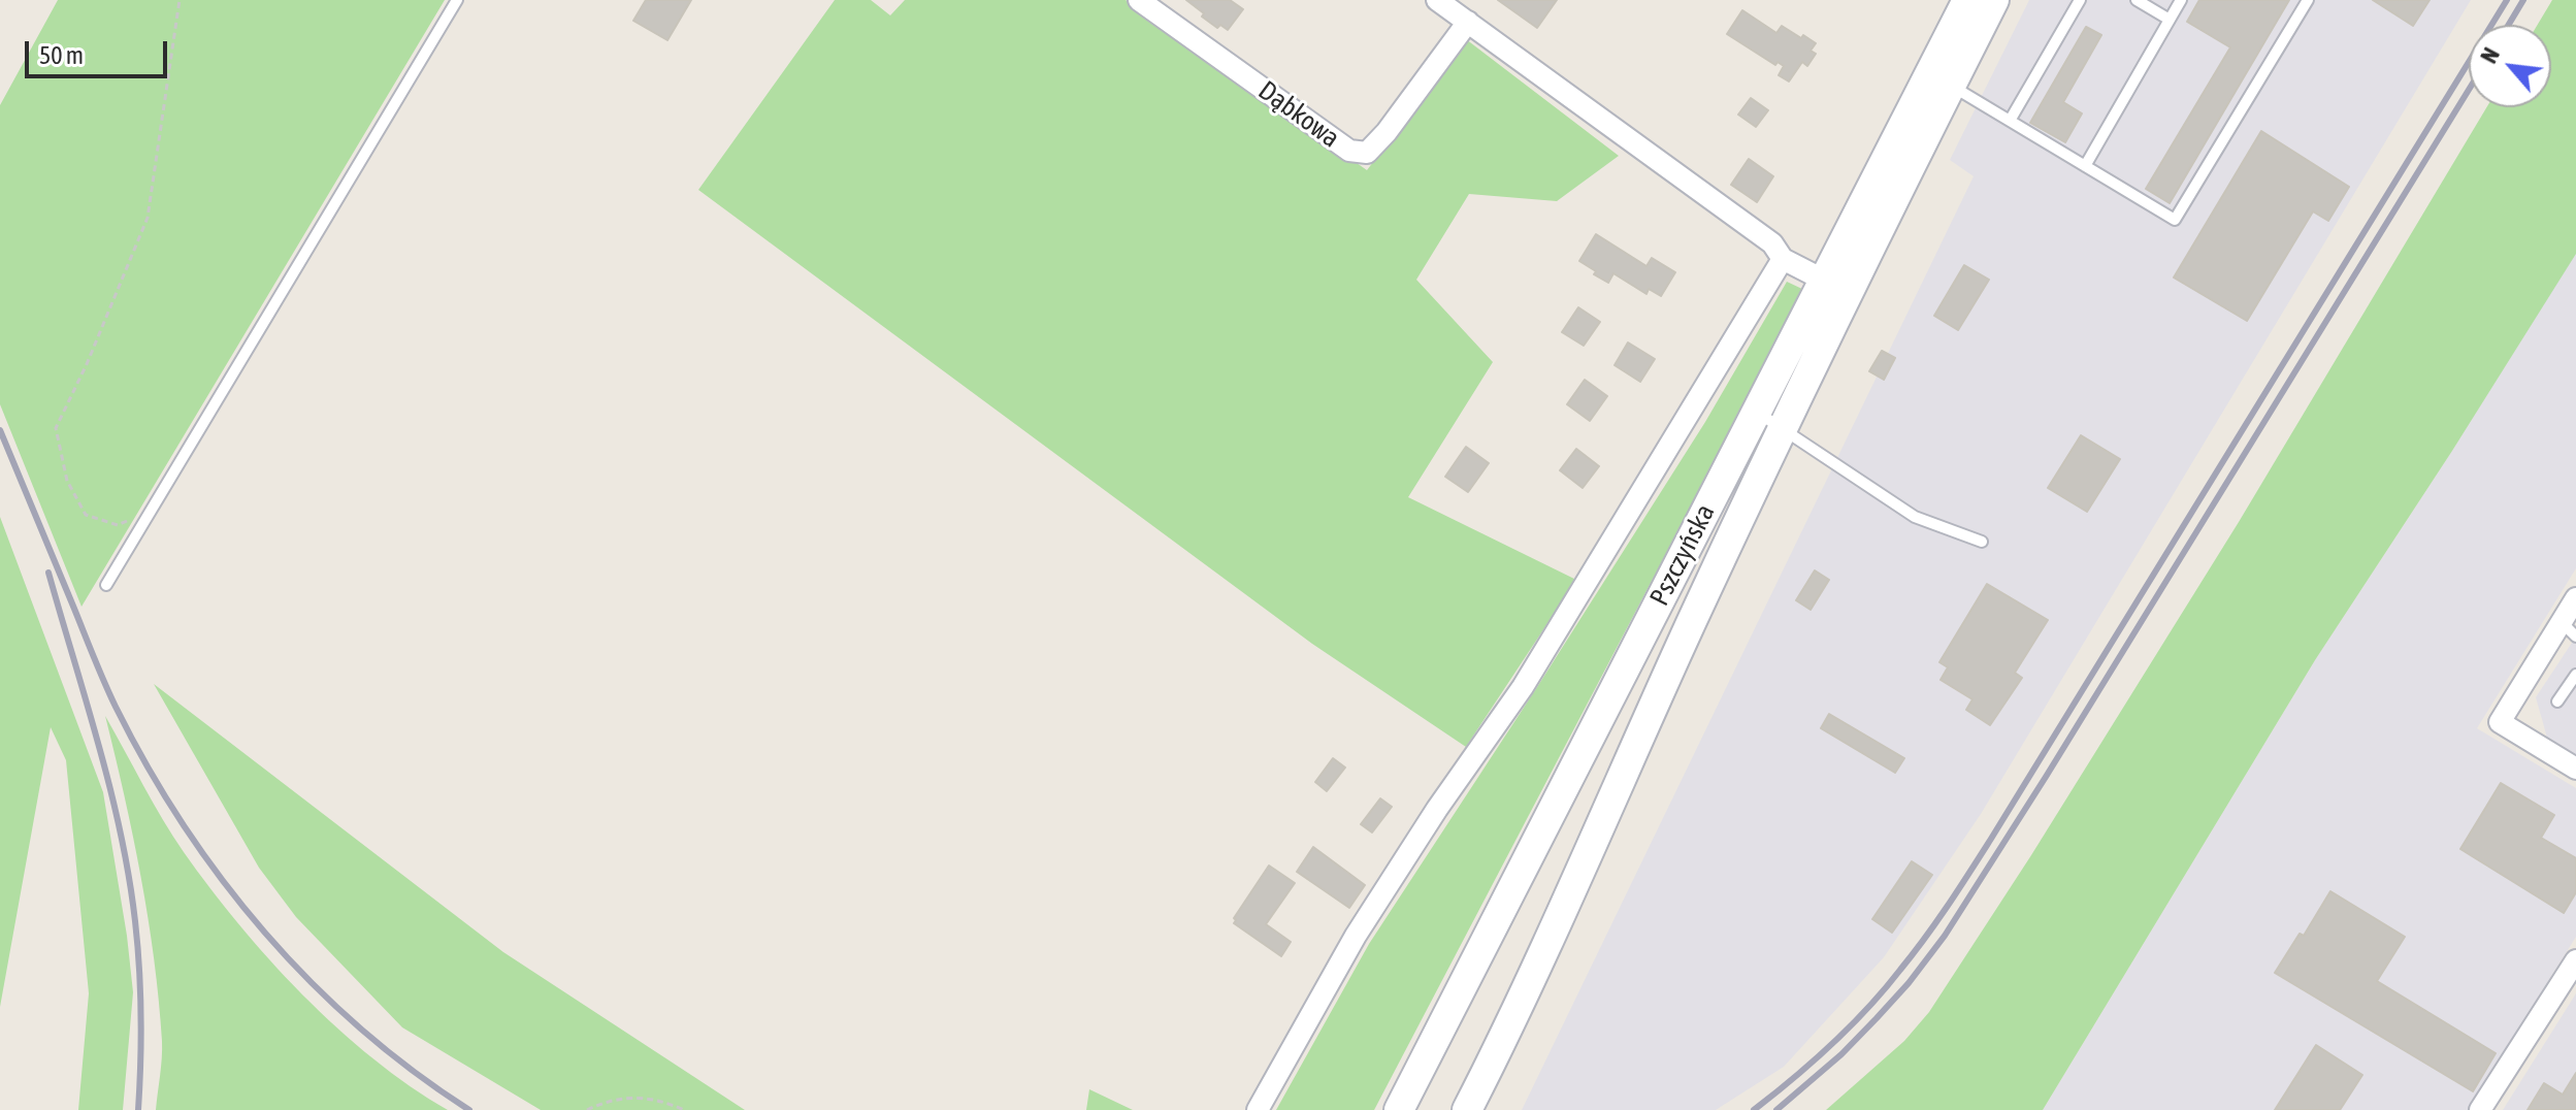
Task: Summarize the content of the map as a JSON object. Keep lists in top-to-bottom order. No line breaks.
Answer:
{"streets":{"main road":["Pszczyńska"],"street":["Dąbkowa"]},"scale_bar":"50 m","north":"top left"}
